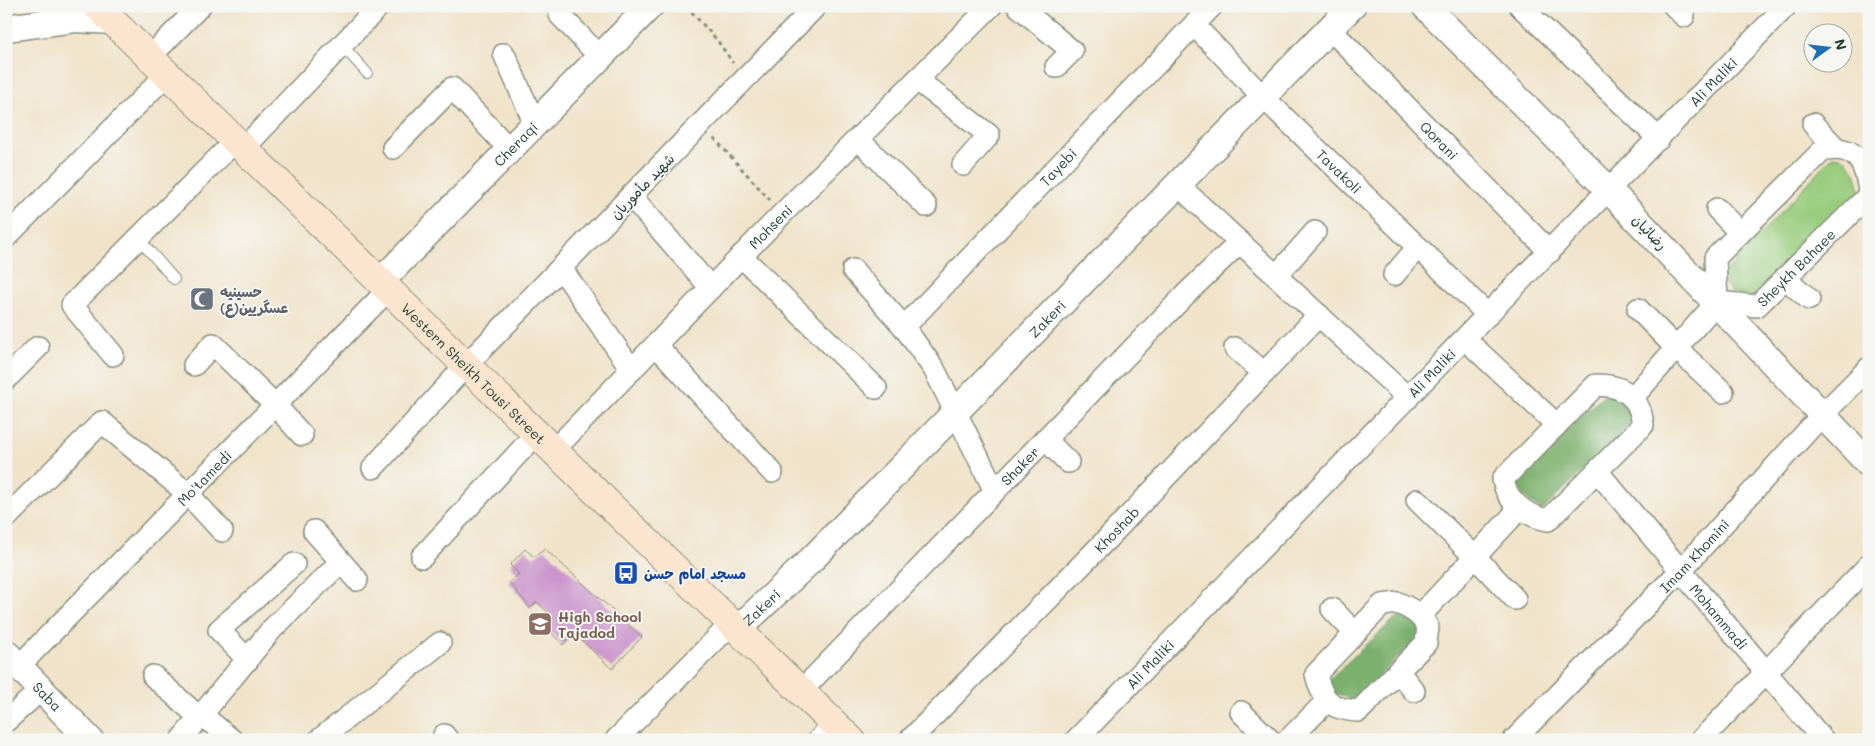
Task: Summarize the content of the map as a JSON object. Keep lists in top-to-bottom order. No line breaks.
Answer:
{"streets":{"main road":["Western Sheikh Tousi Street"],"street":["Ali Maliki","Qorani","Cheraqi","Tayebi","Tavakoli","شهید مأموریان","Mohseni","رضائیان","Sheykh Bahaee","Zakeri","Shaker","Mo'tamedi","Khoshab","Imam Khomini","Mohammadi","Saba"]},"crossings":[["Ali Maliki","Qorani"],["Ali Maliki","Tavakoli"],["Ali Maliki","رضائیان"],["Qorani","Zakeri"],["Cheraqi","Western Sheikh Tousi Street"],["Cheraqi","Mo'tamedi"],["Tayebi","Tavakoli"],["Tavakoli","Zakeri"],["شهید مأموریان","Western Sheikh Tousi Street"],["Mohseni","Western Sheikh Tousi Street"],["رضائیان","Sheykh Bahaee"],["رضائیان","Imam Khomini"],["Zakeri","Western Sheikh Tousi Street"],["Western Sheikh Tousi Street","Shaker"],["Western Sheikh Tousi Street","Mo'tamedi"],["Mo'tamedi","Saba"],["Imam Khomini","Mohammadi"]],"places":{"mosque":["حسینیه عسگریین(ع)"],"bus stop":["مسجد امام حسن"],"school or university":["High School Tajadod"]},"north":"right"}
